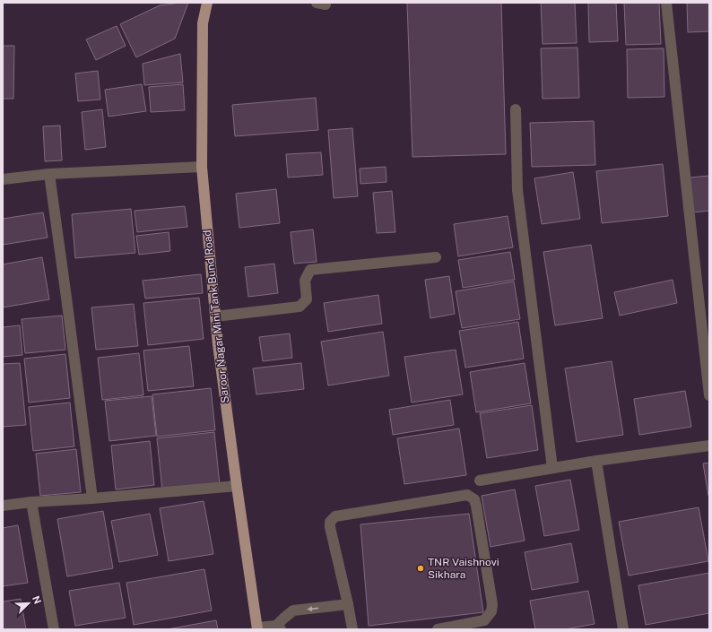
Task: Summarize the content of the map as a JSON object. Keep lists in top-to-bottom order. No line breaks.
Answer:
{"streets":{"main road":["Saroor Nagar Mini Tank Bund Road"]},"places":["TNR Vaishnovi Sikhara"],"north":"top right"}
